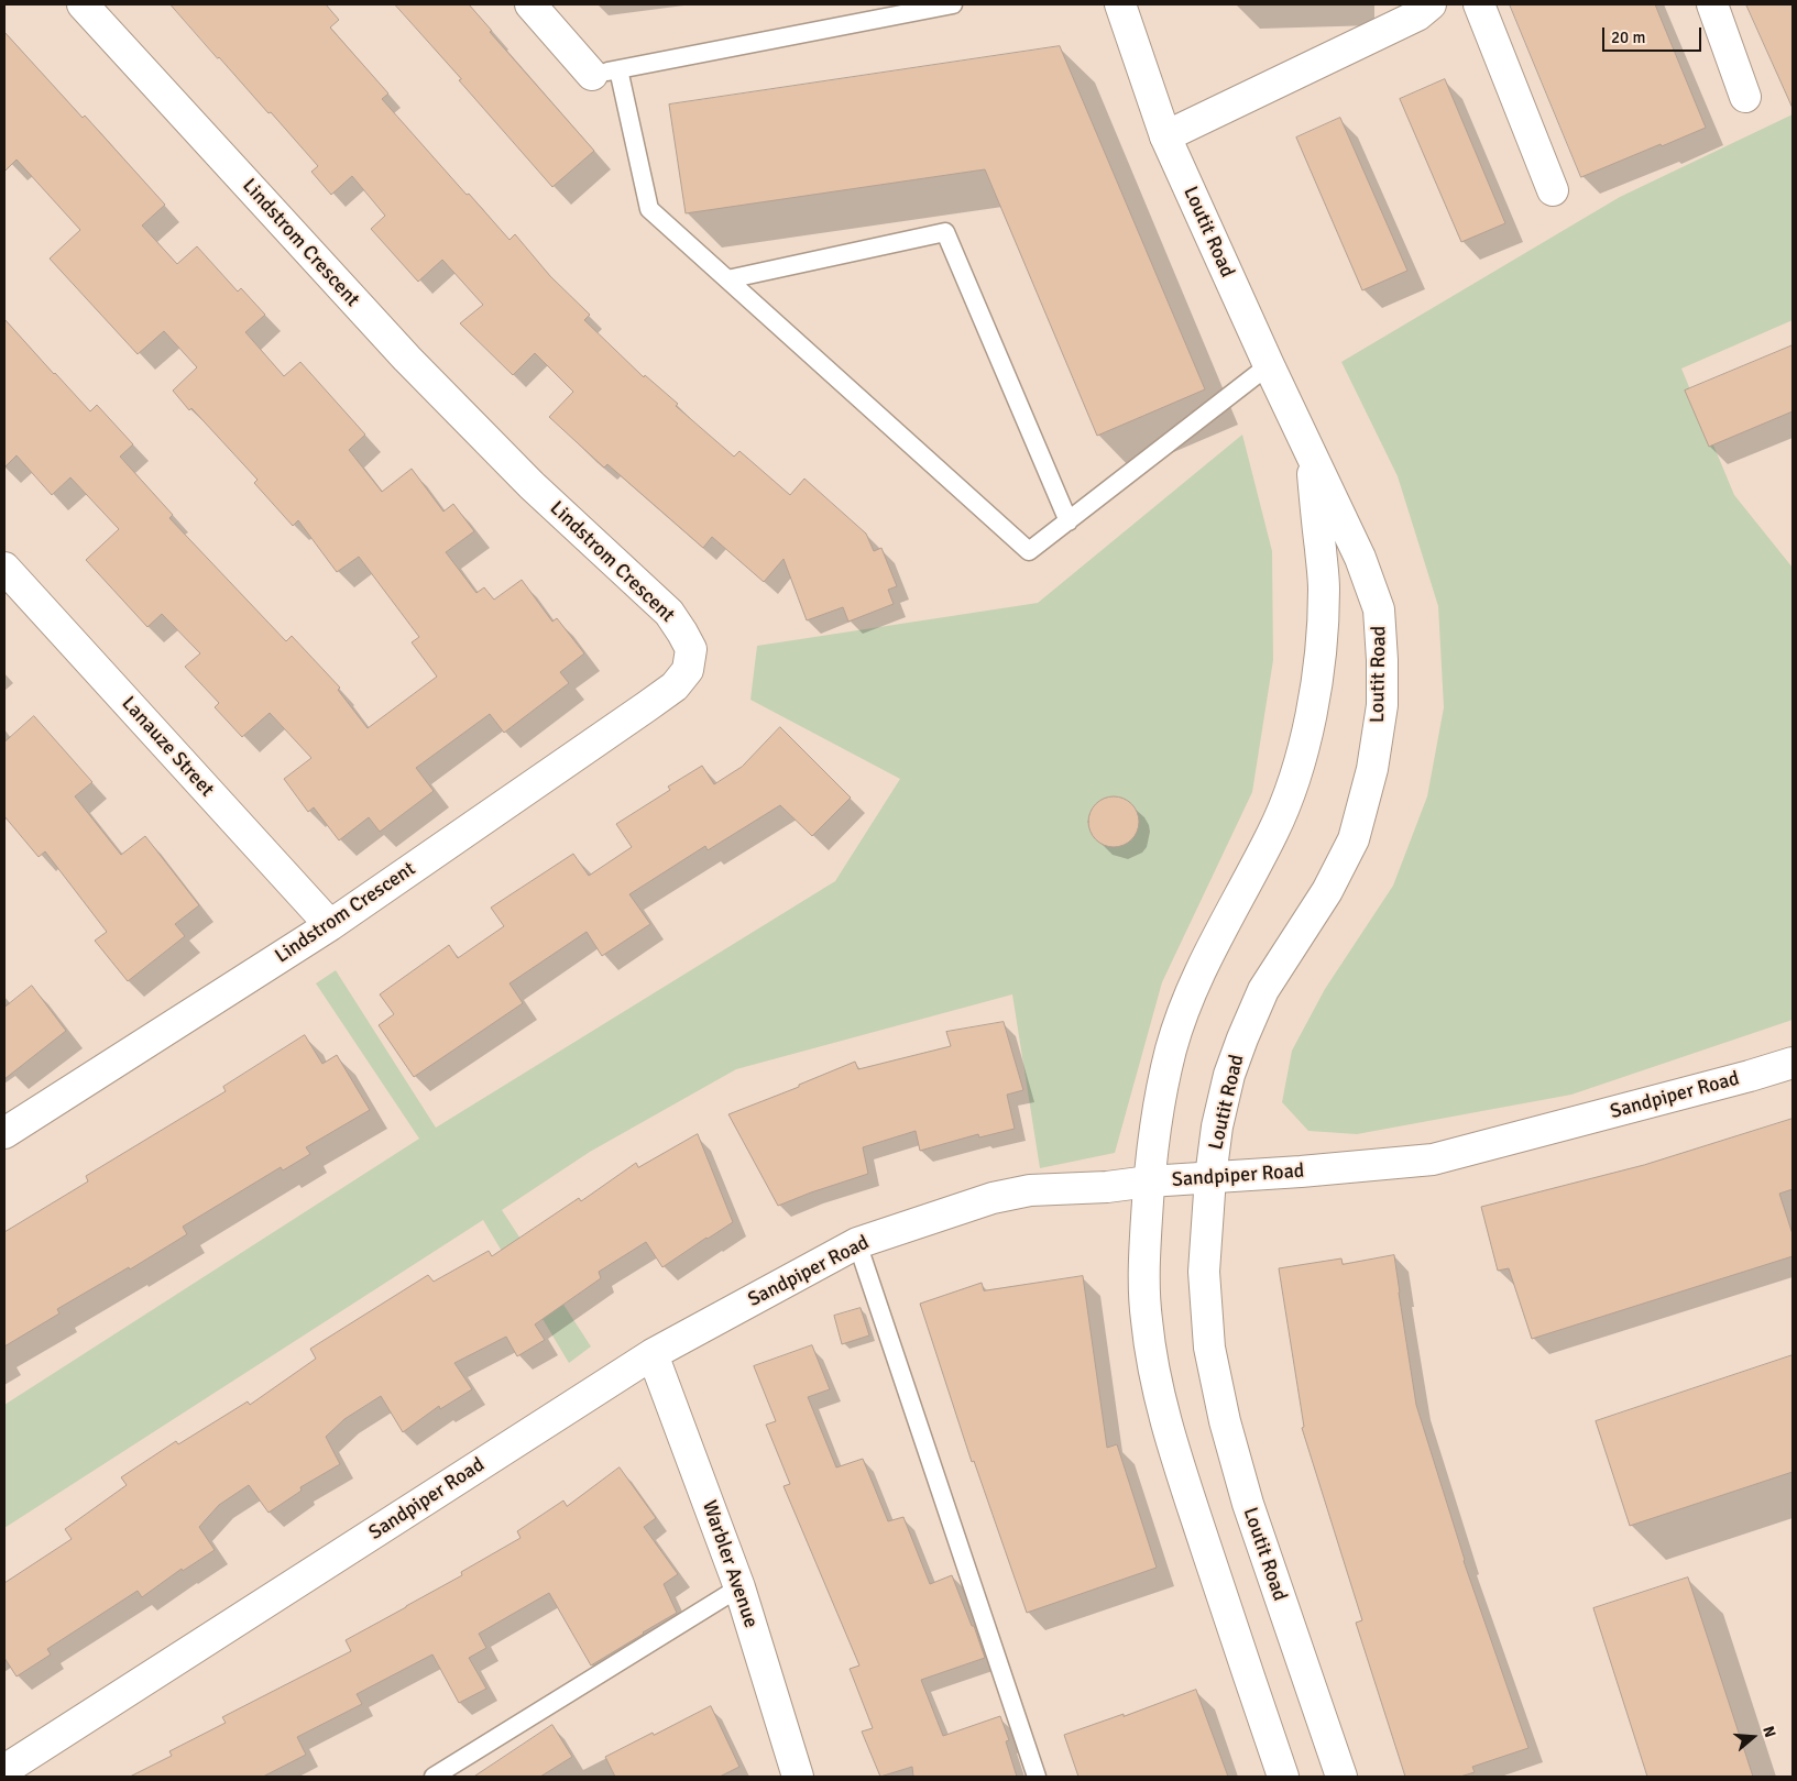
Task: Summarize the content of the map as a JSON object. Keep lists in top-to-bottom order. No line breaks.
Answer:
{"streets":{"street":["Loutit Road","Lindstrom Crescent","Lanauze Street","Sandpiper Road","Warbler Avenue"]},"crossings":[["Loutit Road","Sandpiper Road"],["Lindstrom Crescent","Lanauze Street"],["Sandpiper Road","Warbler Avenue"]],"scale_bar":"20 m","north":"right"}
